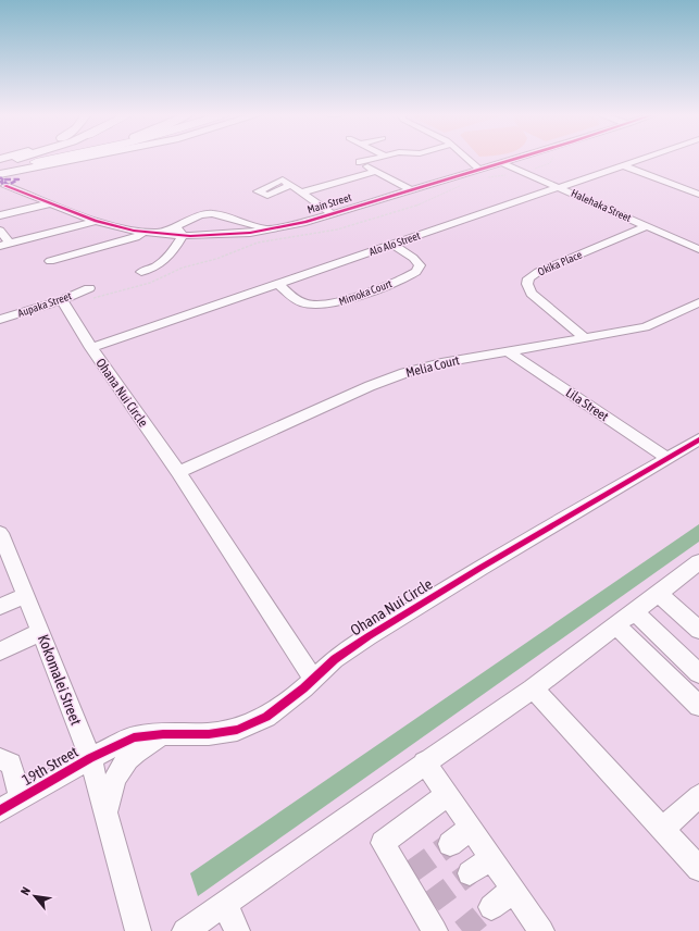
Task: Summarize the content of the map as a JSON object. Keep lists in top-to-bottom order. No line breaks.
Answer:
{"streets":{"street":["Main Street","Halehaka Street","Alo Alo Street","Okika Place","Mimoka Court","Aupaka Street","Melia Court","Ohana Nui Circle","Lila Street","Kokomalei Street","19th Street"]},"crossings":[["Main Street","Halehaka Street"],["Halehaka Street","Alo Alo Street"],["Halehaka Street","Okika Place"],["Alo Alo Street","Mimoka Court"],["Alo Alo Street","Ohana Nui Circle"],["Okika Place","Melia Court"],["Aupaka Street","Ohana Nui Circle"],["Melia Court","Ohana Nui Circle"],["Melia Court","Lila Street"],["Ohana Nui Circle","Lila Street"],["Ohana Nui Circle","Kokomalei Street"],["Ohana Nui Circle","19th Street"],["Kokomalei Street","19th Street"]],"north":"top left"}
